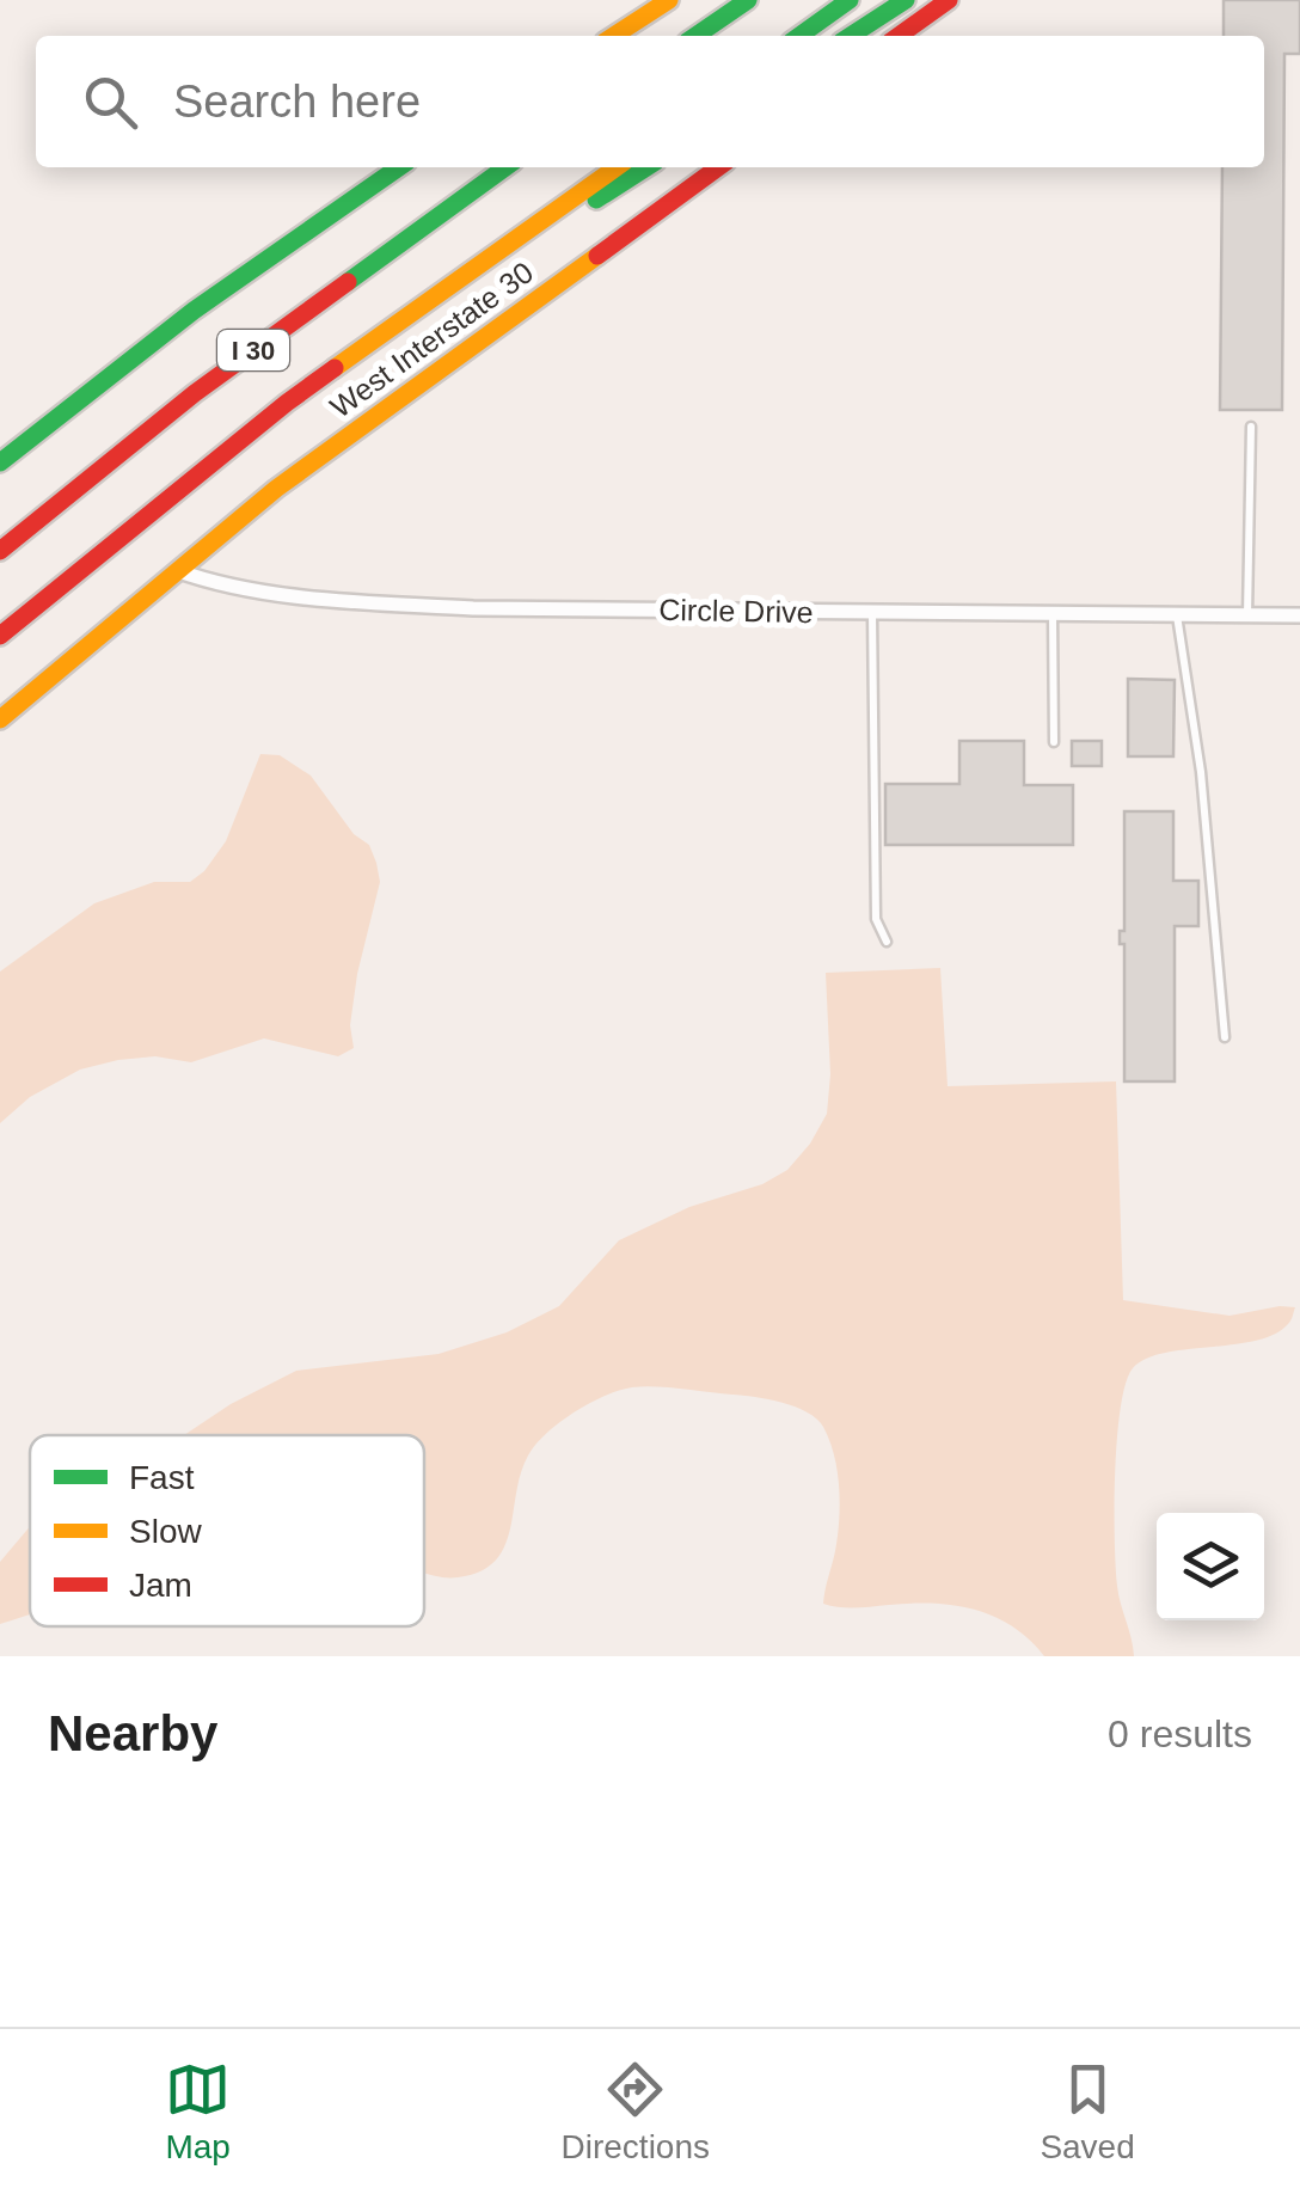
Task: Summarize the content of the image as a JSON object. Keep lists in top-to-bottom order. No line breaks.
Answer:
{"streets":{"main road":["West Interstate 30","I 30"],"street":["Circle Drive"]},"crossings":[["West Interstate 30","Circle Drive"]],"legend":["Fast","Slow","Jam"],"page":{"search":"Search here","heading":["Nearby","0 results"],"nav":["Map","Directions","Saved"]}}
